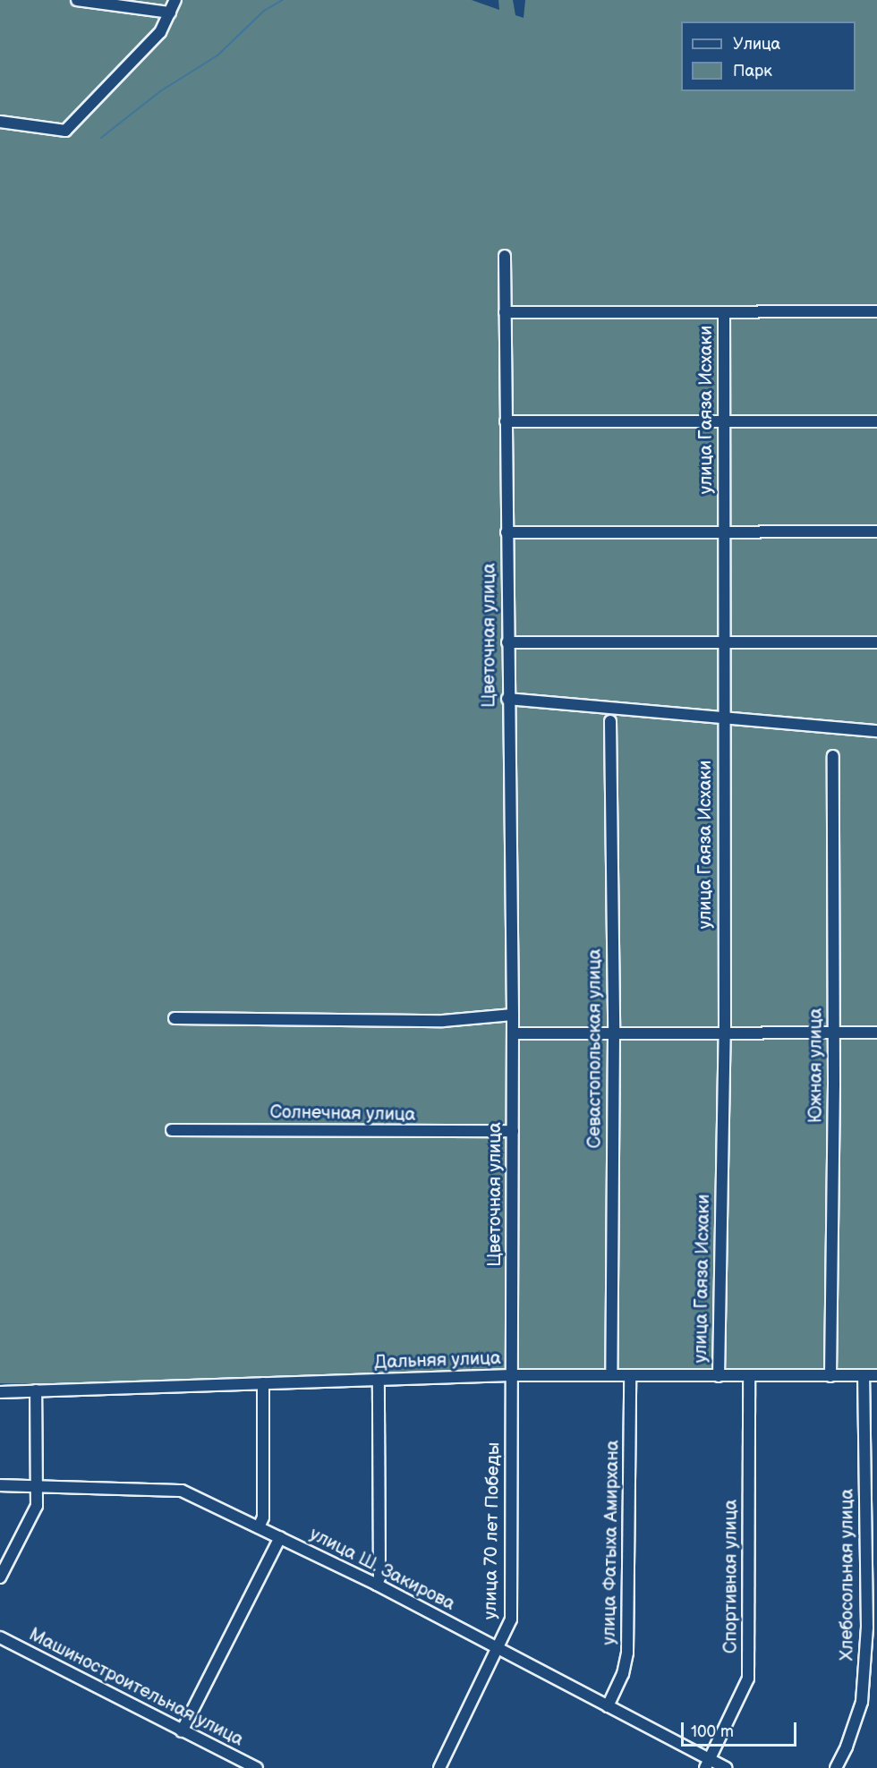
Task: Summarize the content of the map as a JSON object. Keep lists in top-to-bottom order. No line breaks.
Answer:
{"streets":{"street":["улица Гаяза Исхаки","Цветочная улица","Севастопольская улица","Южная улица","Солнечная улица","Дальняя улица","улица 70 лет Победы","улица Фатыха Амирхана","улица Ш. Закирова","Хлебосольная улица","Спортивная улица","Машиностроительная улица"]},"crossings":[["улица Гаяза Исхаки","Дальняя улица"],["Цветочная улица","Солнечная улица"],["Цветочная улица","Дальняя улица"],["Цветочная улица","улица 70 лет Победы"],["Севастопольская улица","Дальняя улица"],["Южная улица","Дальняя улица"],["Дальняя улица","улица 70 лет Победы"],["Дальняя улица","улица Фатыха Амирхана"],["Дальняя улица","Хлебосольная улица"],["Дальняя улица","Спортивная улица"],["улица 70 лет Победы","улица Ш. Закирова"],["улица Фатыха Амирхана","улица Ш. Закирова"],["улица Ш. Закирова","Спортивная улица"]],"legend":["Улица","Парк"],"scale_bar":"100 m"}
